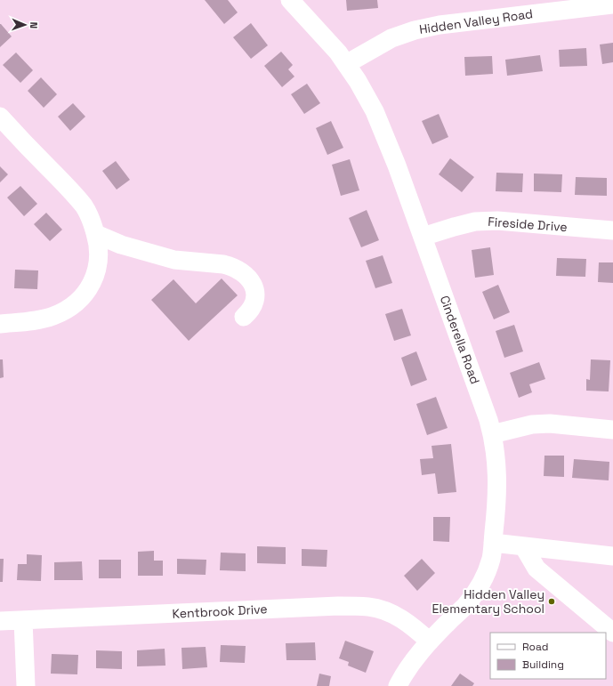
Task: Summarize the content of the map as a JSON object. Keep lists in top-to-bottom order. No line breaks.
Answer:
{"streets":{"street":["Hidden Valley Road","Fireside Drive","Cinderella Road","Kentbrook Drive"]},"crossings":[["Hidden Valley Road","Cinderella Road"],["Fireside Drive","Cinderella Road"],["Cinderella Road","Kentbrook Drive"]],"places":["Hidden Valley Elementary School"],"legend":["Road","Building"],"north":"right"}
